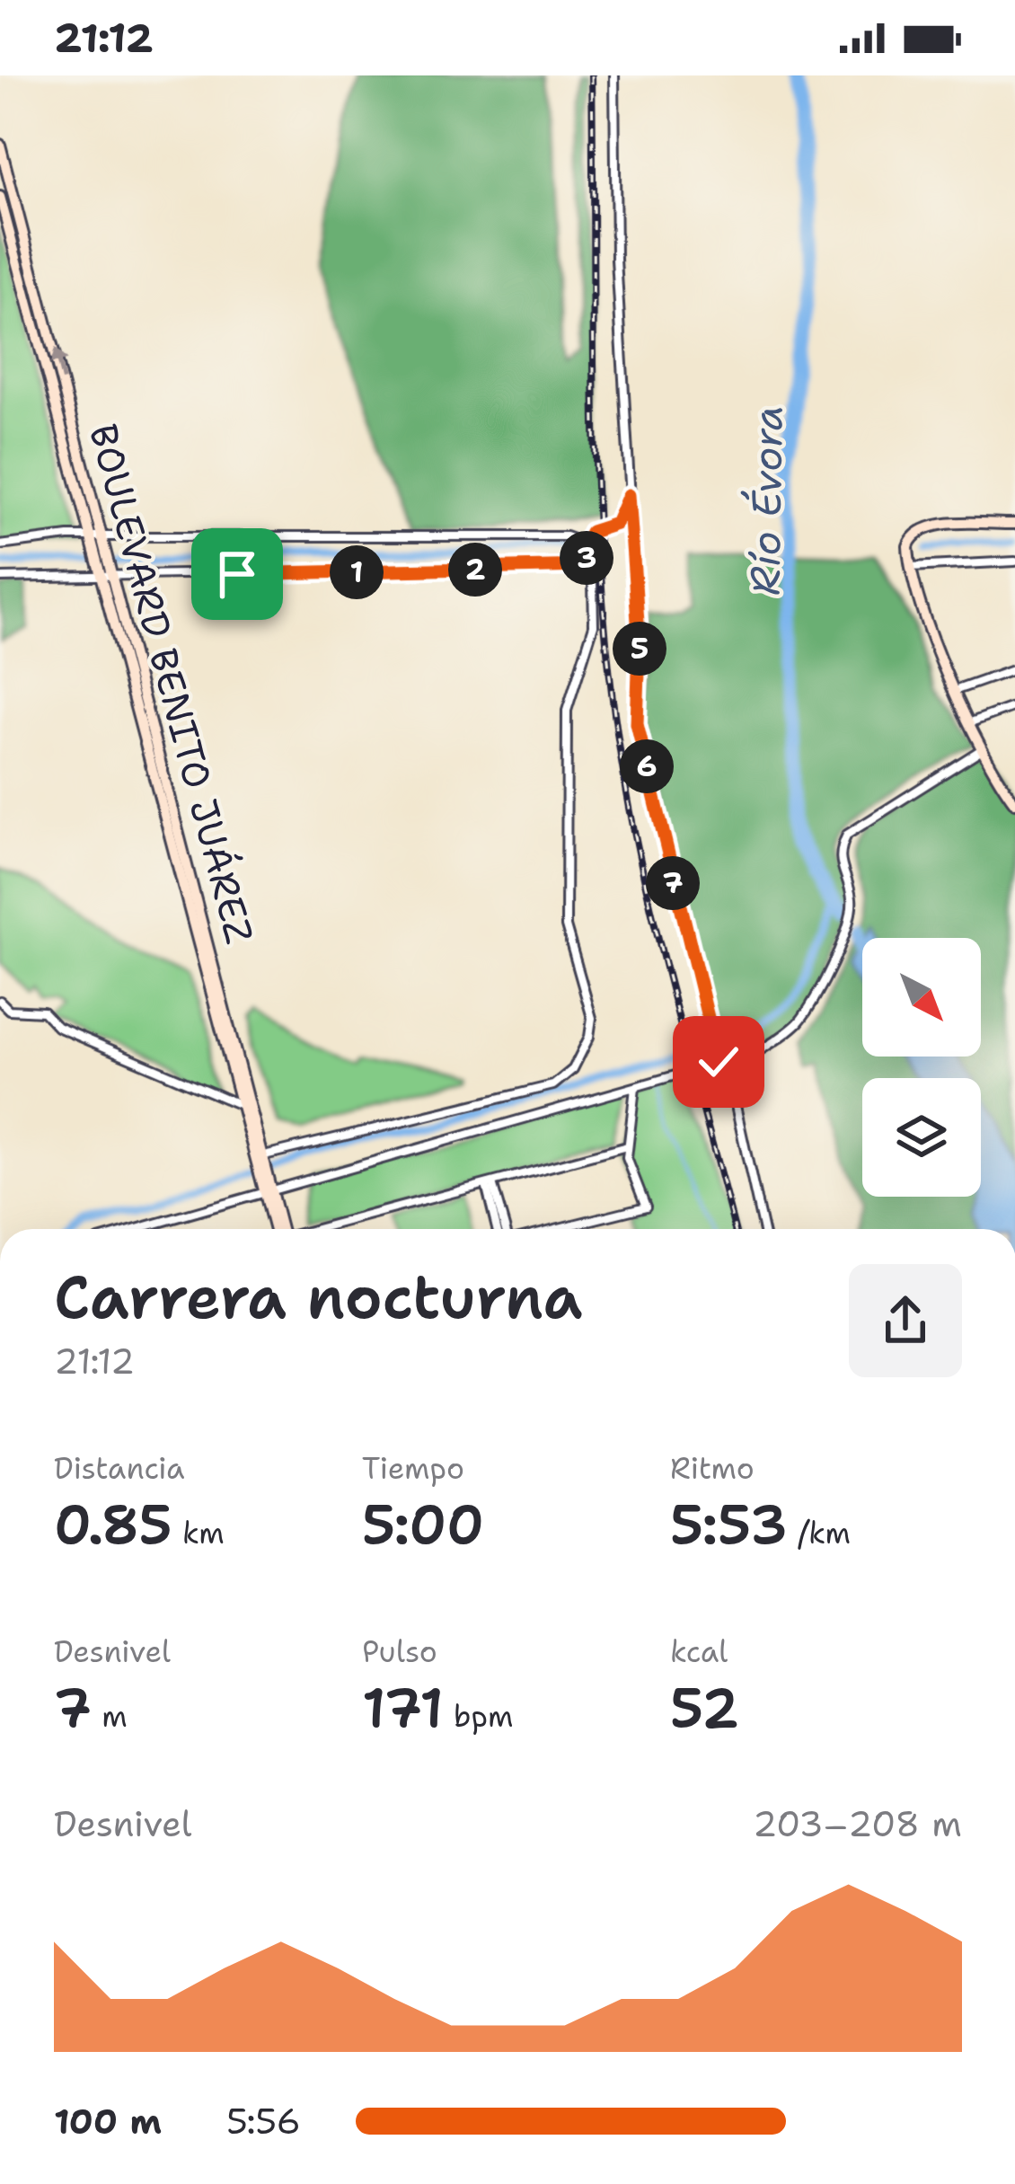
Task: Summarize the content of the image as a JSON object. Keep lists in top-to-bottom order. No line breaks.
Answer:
{"streets":{"street":["BOULEVARD BENITO JUÁREZ"]},"water":["Río Évora"],"north":"bottom right","page":{"status":"21:12","pins":["3","2","1","5","6","7"],"heading":["Carrera nocturna","21:12"],"stats":[["Distancia","0.85 km"],["Tiempo","5:00"],["Ritmo","5:53 /km"],["Desnivel","7 m"],["Pulso","171 bpm"],["kcal","52"]],"chart":["Desnivel","203–208 m"],"list":[{"name":"100 m","note":"5:56"}]}}
